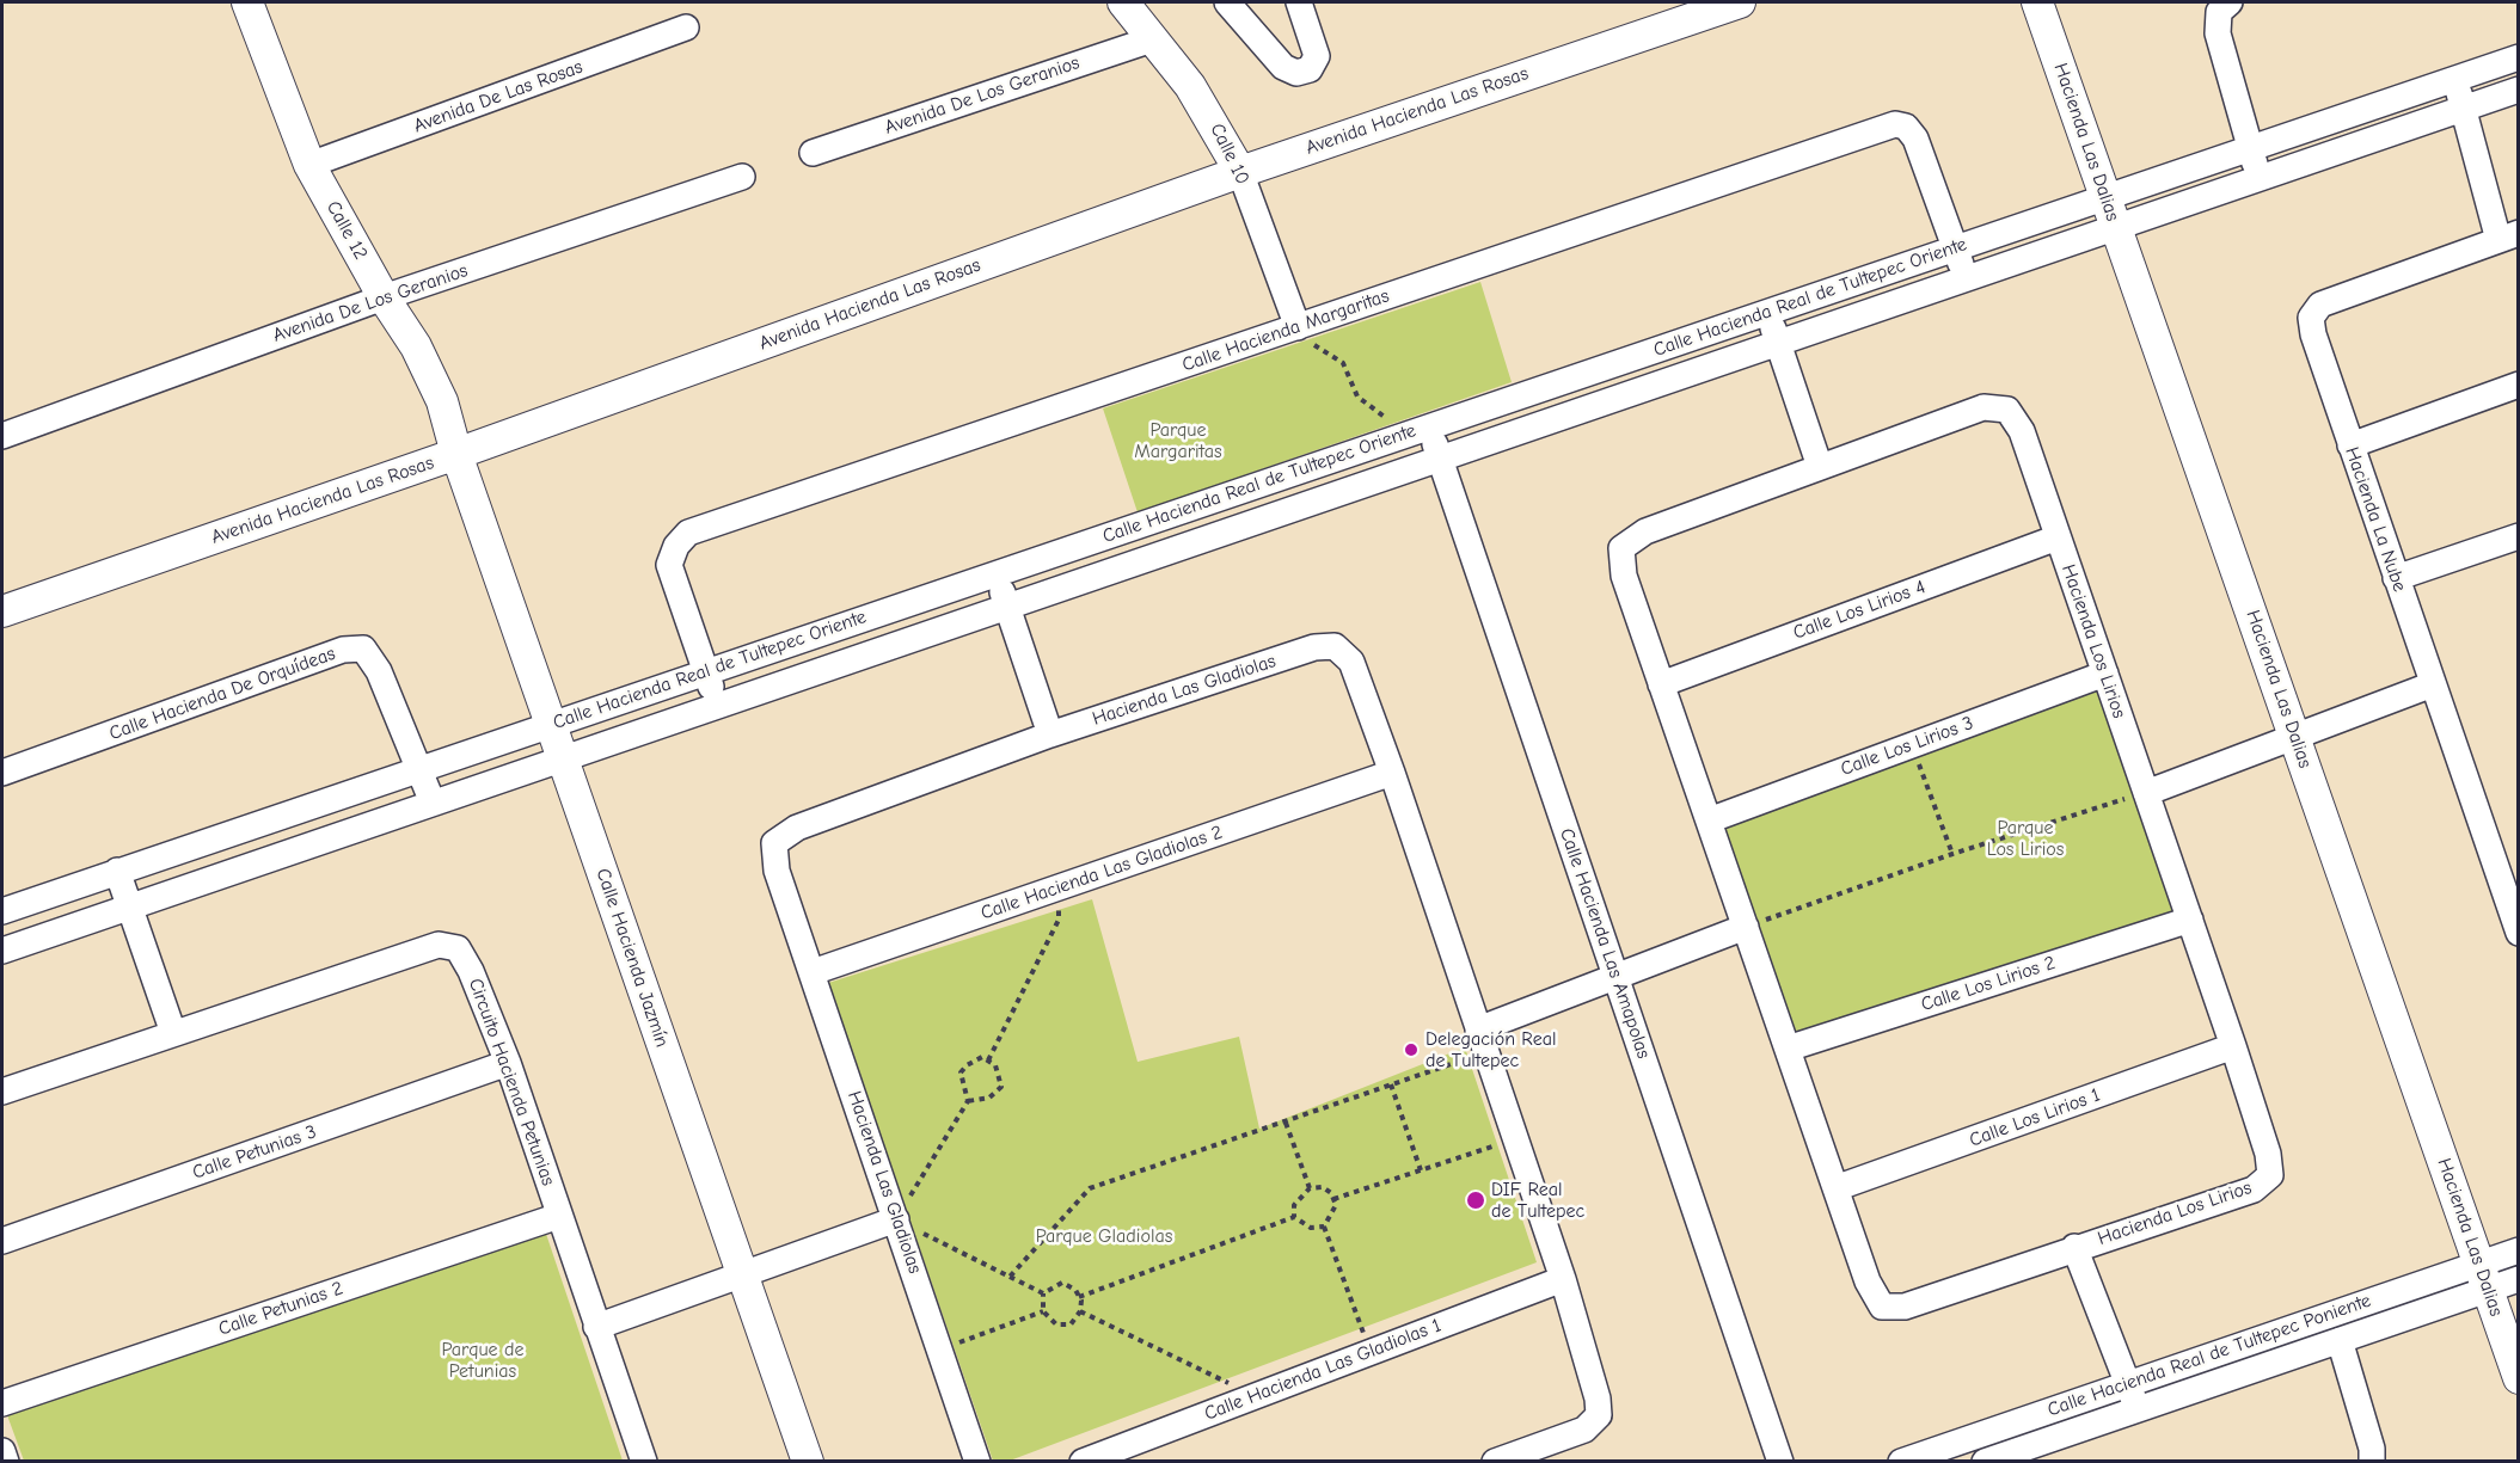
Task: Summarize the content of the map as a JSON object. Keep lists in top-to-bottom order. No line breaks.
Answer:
{"streets":{"street":["Avenida De Los Geranios","Avenida De Las Rosas","Avenida Hacienda Las Rosas","Hacienda Las Dalias","Calle 10","Calle 12","Calle Hacienda Real de Tultepec Oriente","Calle Hacienda Margaritas","Hacienda La Nube","Calle Los Lirios 4","Hacienda Los Lirios","Hacienda Las Gladiolas","Calle Hacienda De Orquídeas","Calle Los Lirios 3","Calle Hacienda Las Gladiolas 2","Calle Hacienda Las Amapolas","Calle Hacienda Jazmín","Calle Los Lirios 2","Circuito Hacienda Petunias","Calle Los Lirios 1","Calle Petunias 3","Calle Petunias 2","Calle Hacienda Real de Tultepec Poniente","Calle Hacienda Las Gladiolas 1"]},"crossings":[["Avenida De Los Geranios","Calle 10"],["Avenida De Los Geranios","Calle 12"],["Avenida De Las Rosas","Calle 12"],["Avenida Hacienda Las Rosas","Calle 10"],["Avenida Hacienda Las Rosas","Calle 12"],["Avenida Hacienda Las Rosas","Calle Hacienda Jazmín"],["Hacienda Las Dalias","Calle Hacienda Real de Tultepec Oriente"],["Hacienda Las Dalias","Calle Hacienda Real de Tultepec Poniente"],["Calle 10","Calle Hacienda Margaritas"],["Calle 12","Calle Hacienda Jazmín"],["Calle Hacienda Real de Tultepec Oriente","Calle Hacienda Margaritas"],["Calle Hacienda Real de Tultepec Oriente","Calle Hacienda De Orquídeas"],["Calle Hacienda Real de Tultepec Oriente","Calle Hacienda Las Amapolas"],["Calle Hacienda Real de Tultepec Oriente","Calle Hacienda Jazmín"],["Calle Los Lirios 4","Hacienda Los Lirios"],["Hacienda Los Lirios","Calle Los Lirios 3"],["Hacienda Los Lirios","Calle Los Lirios 2"],["Hacienda Los Lirios","Calle Los Lirios 1"],["Hacienda Las Gladiolas","Calle Hacienda Las Gladiolas 2"],["Hacienda Las Gladiolas","Calle Hacienda Las Gladiolas 1"],["Circuito Hacienda Petunias","Calle Petunias 3"],["Circuito Hacienda Petunias","Calle Petunias 2"]],"parks":["Parque Margaritas","Parque Los Lirios","Parque Gladiolas","Parque de Petunias"],"places":["Delegación Real de Tultepec","DIF Real de Tultepec"]}
